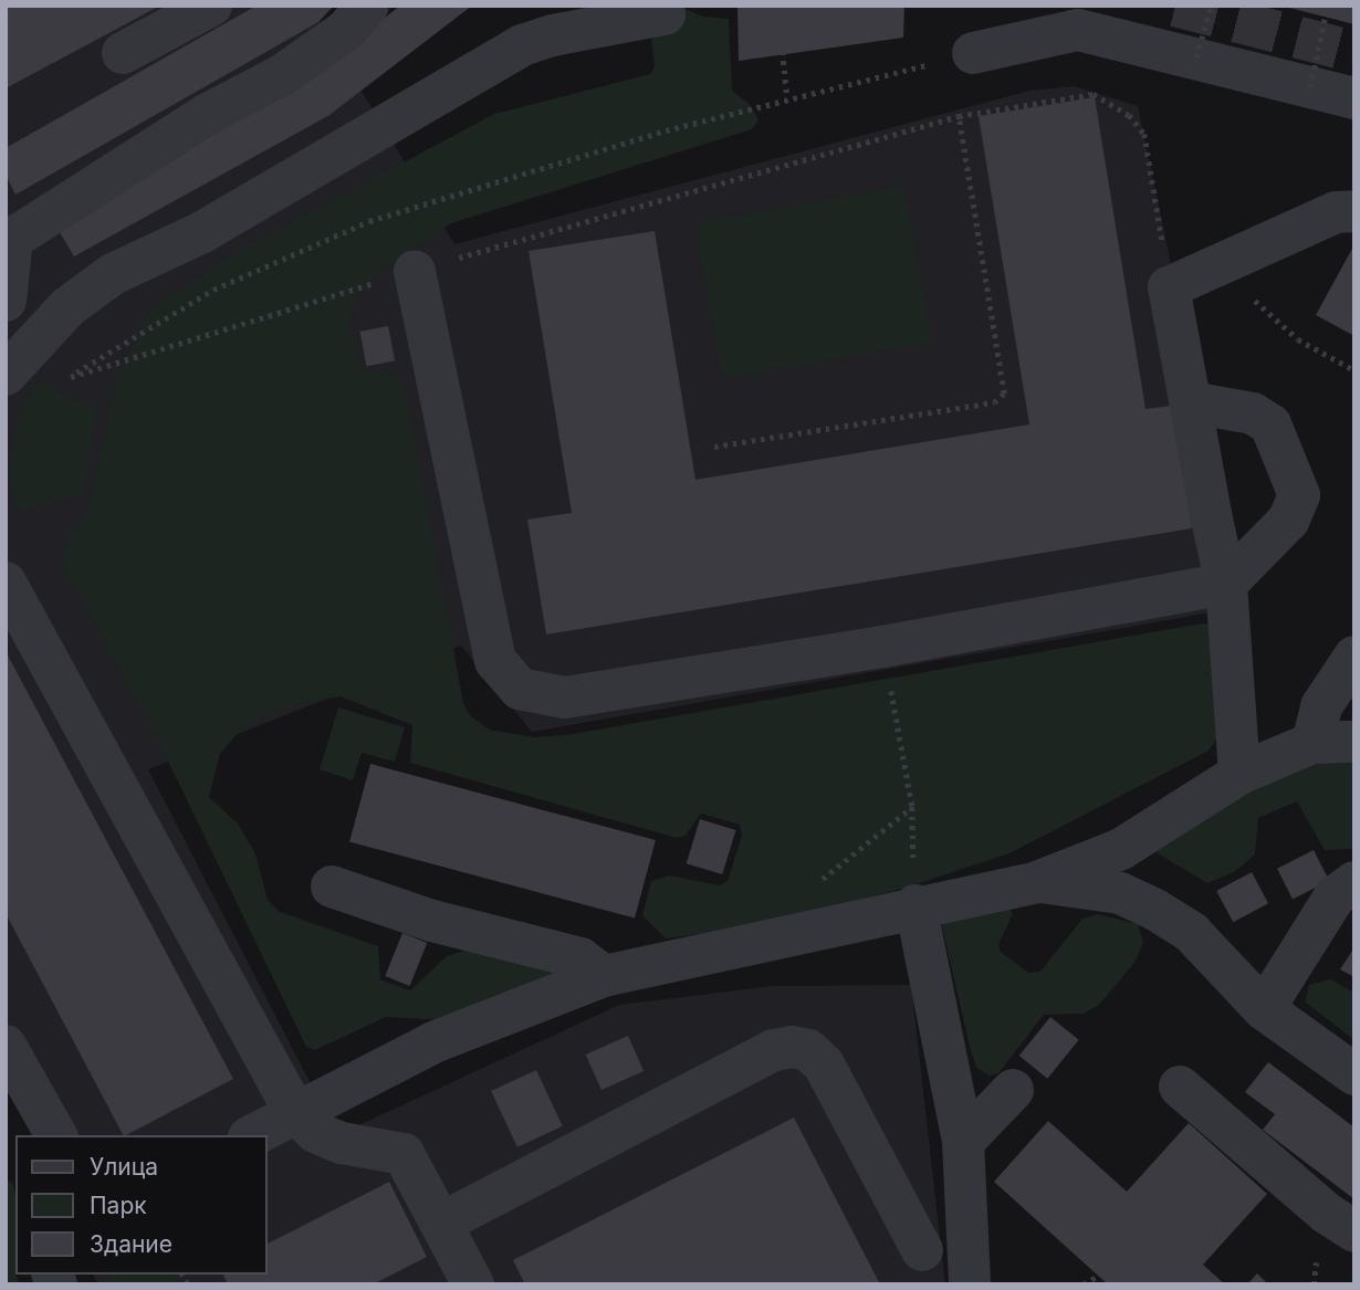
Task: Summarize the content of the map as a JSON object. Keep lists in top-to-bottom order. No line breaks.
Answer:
{"legend":["Улица","Парк","Здание"]}
